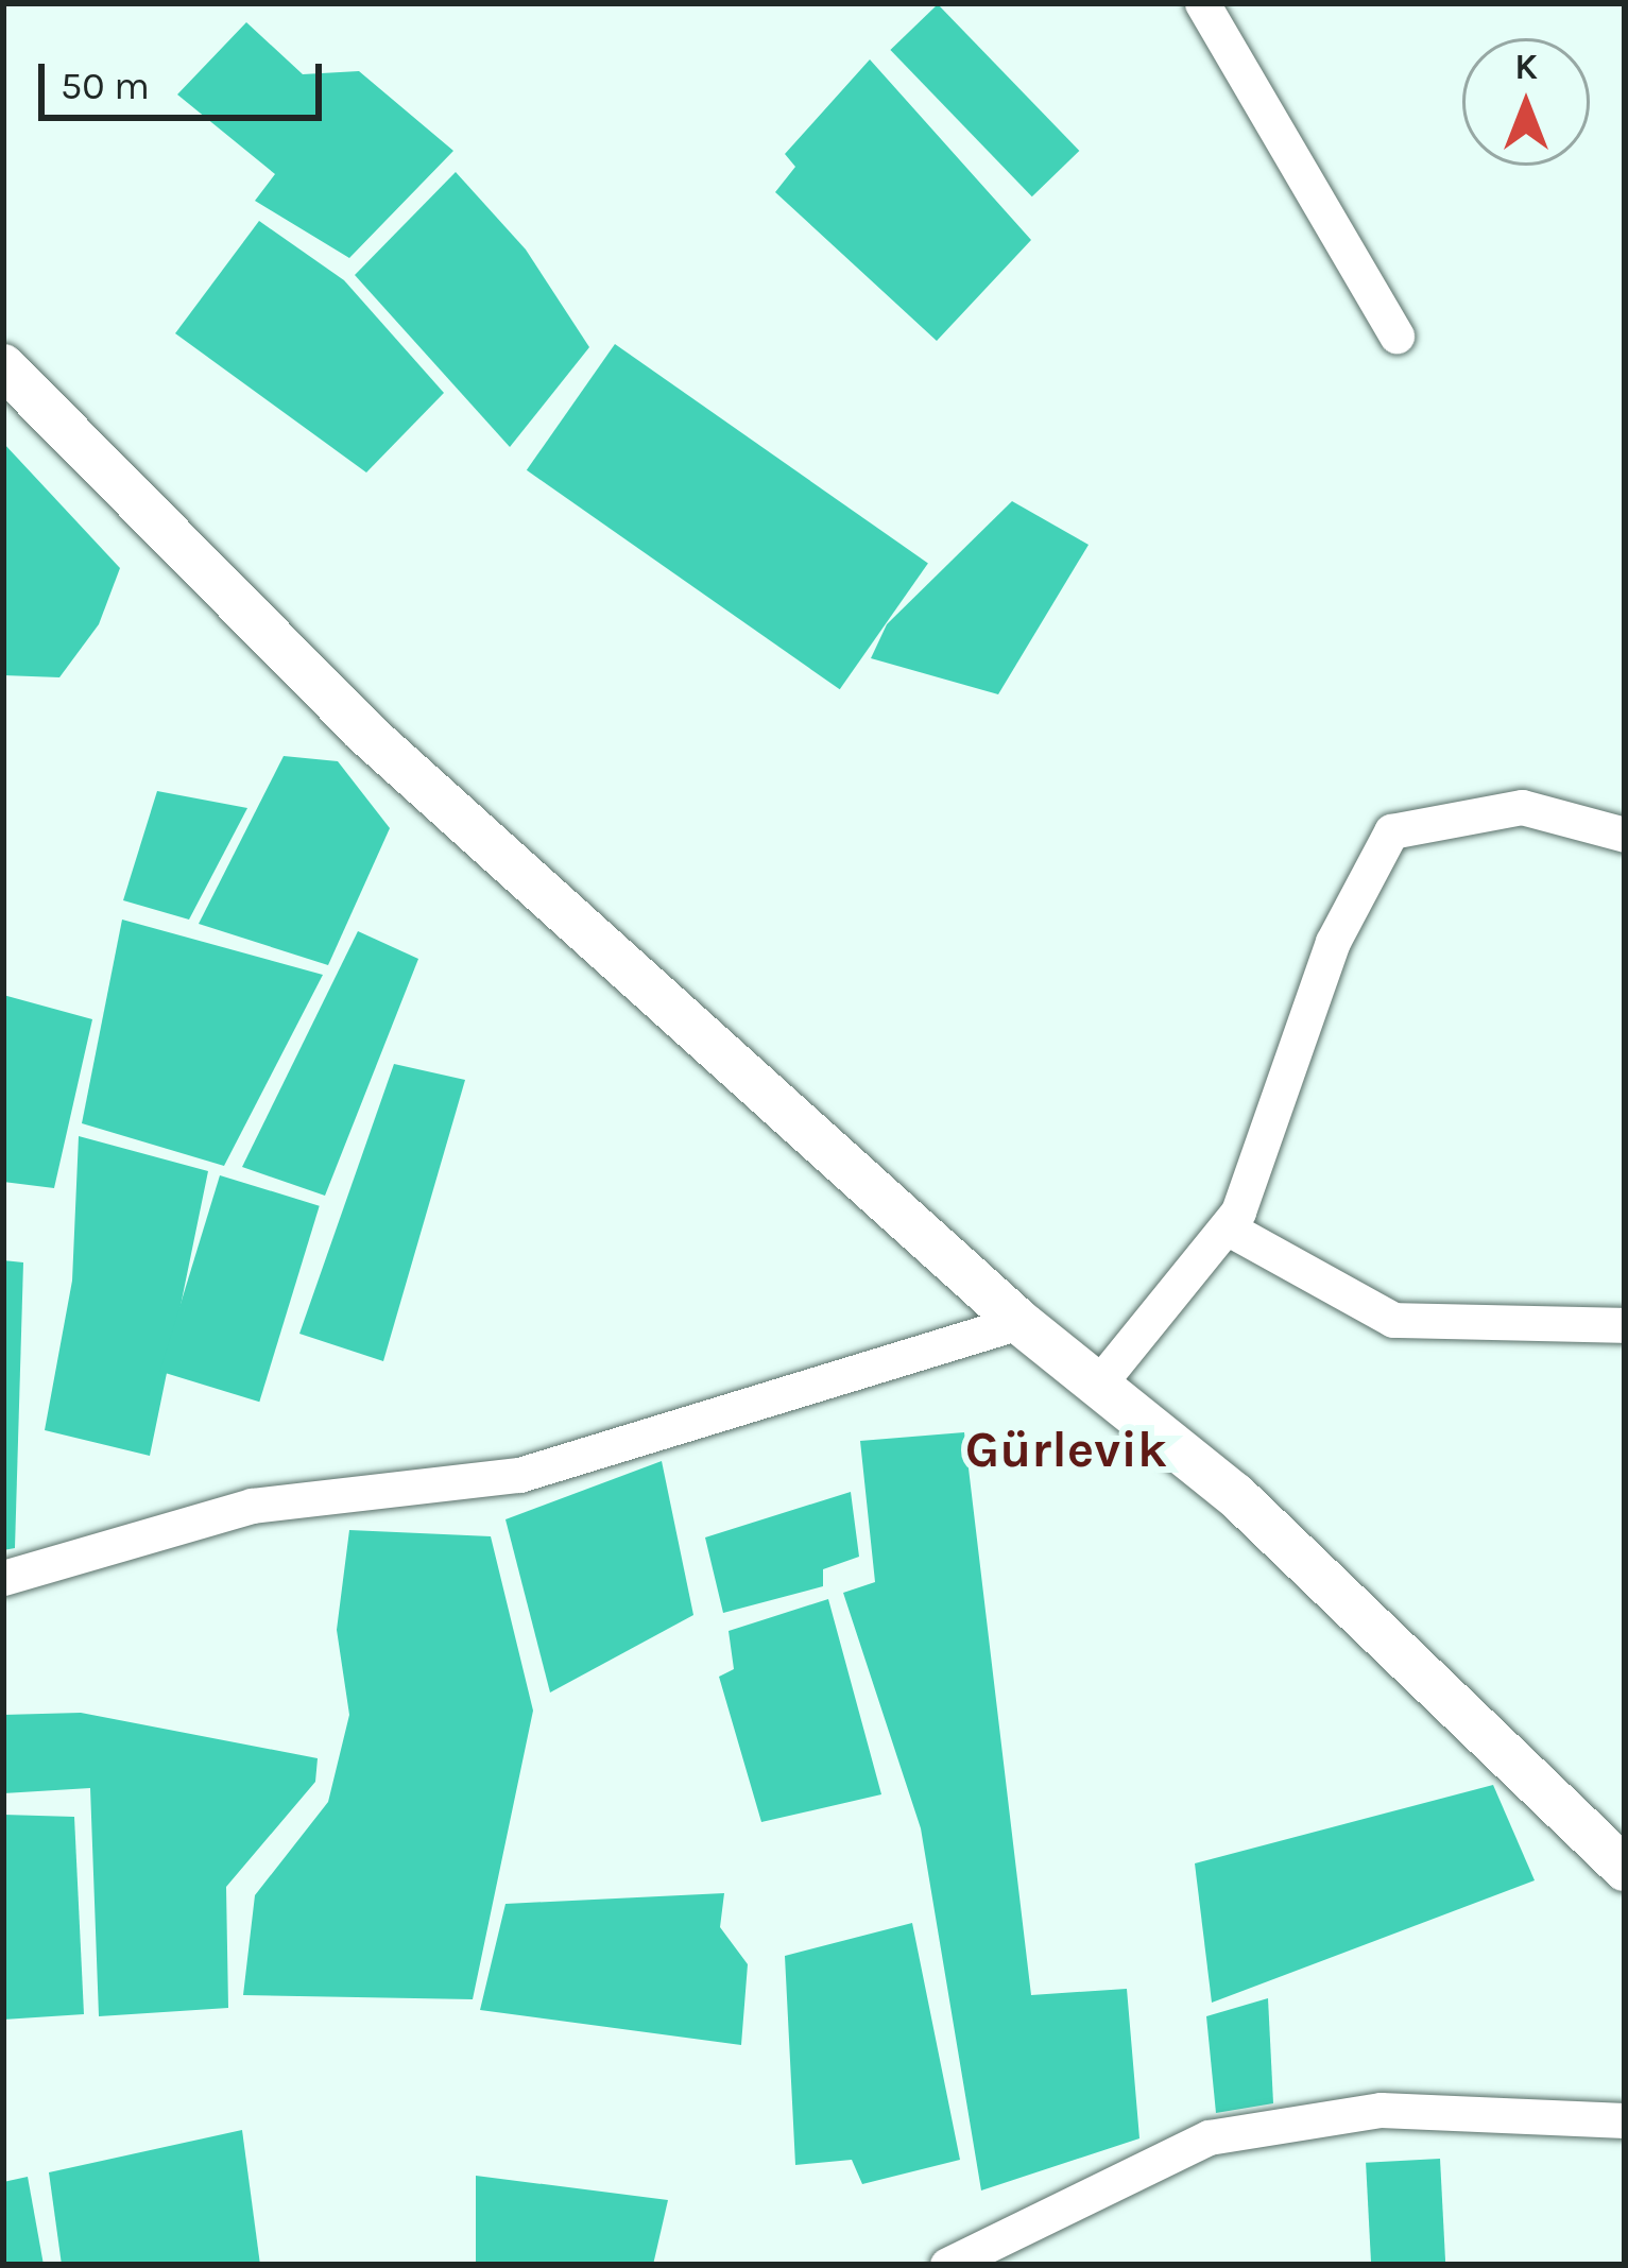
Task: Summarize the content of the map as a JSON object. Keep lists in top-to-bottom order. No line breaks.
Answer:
{"districts":["Gürlevik"],"scale_bar":"50 m","north":"top"}
